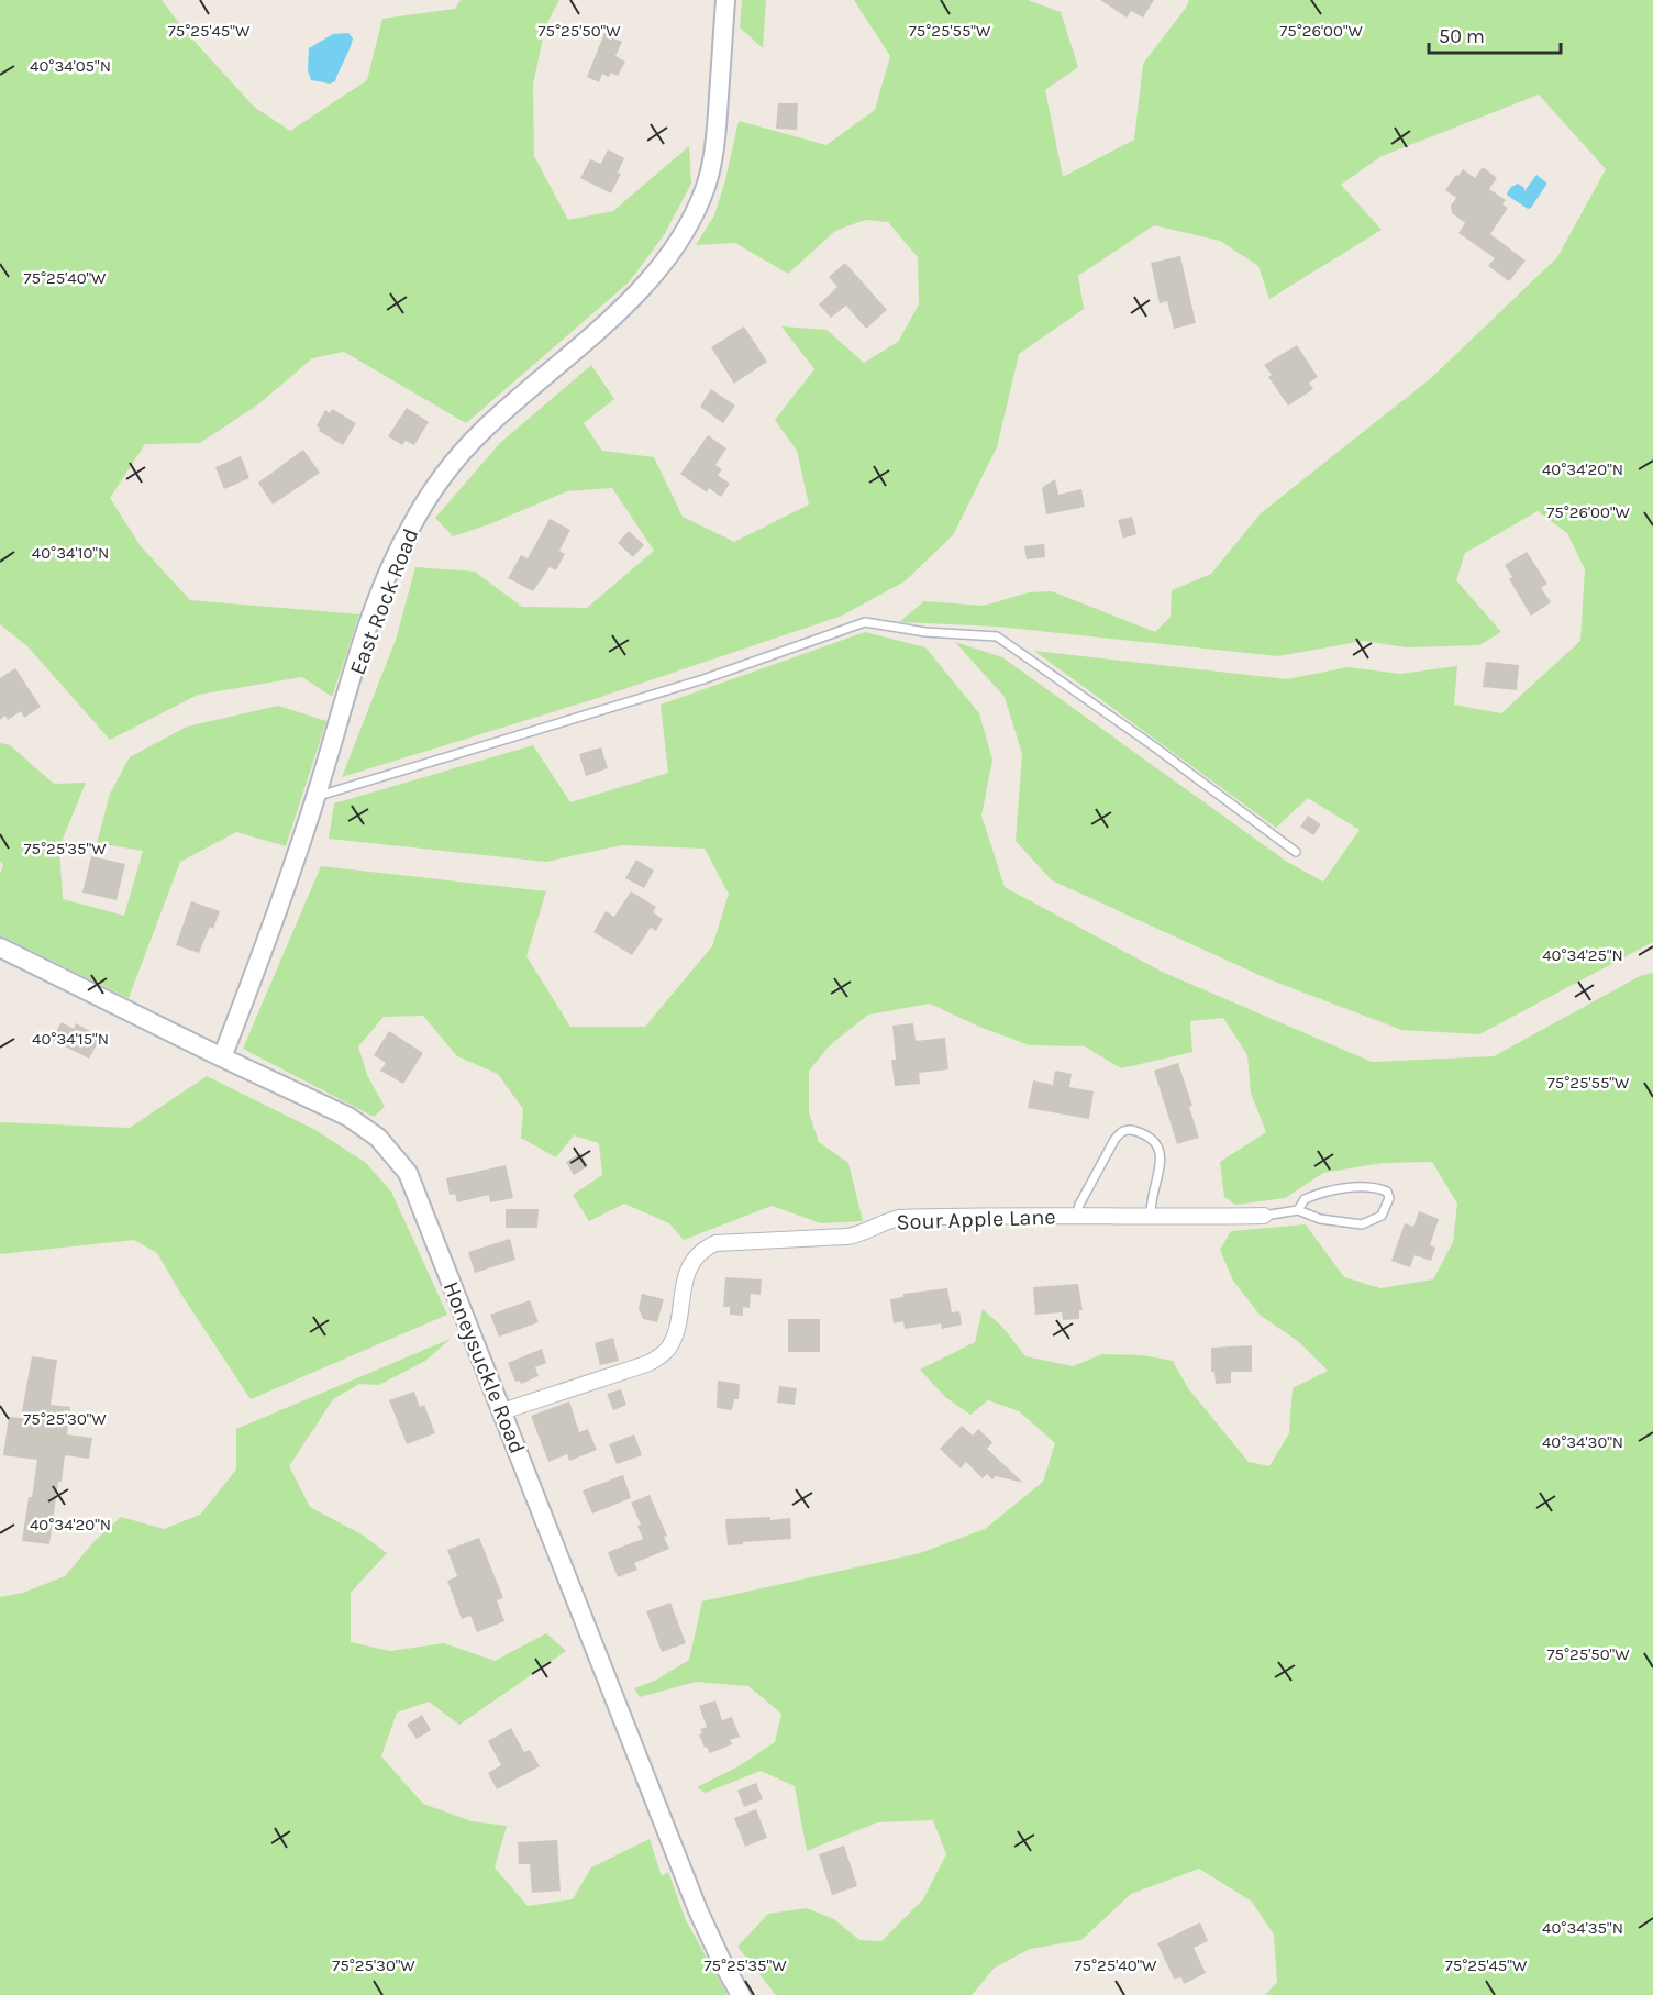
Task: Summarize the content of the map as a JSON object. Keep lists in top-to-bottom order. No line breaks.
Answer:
{"streets":{"street":["East Rock Road","Sour Apple Lane","Honeysuckle Road"]},"crossings":[["East Rock Road","Honeysuckle Road"],["Sour Apple Lane","Honeysuckle Road"]],"scale_bar":"50 m","coordinates":["75°25'45\"W","75°25'50\"W","75°25'55\"W","75°26'00\"W","40°34'05\"N","75°25'40\"W","40°34'20\"N","40°34'10\"N","75°25'35\"W","40°34'25\"N","40°34'15\"N","75°25'30\"W","40°34'30\"N","40°34'35\"N"]}
